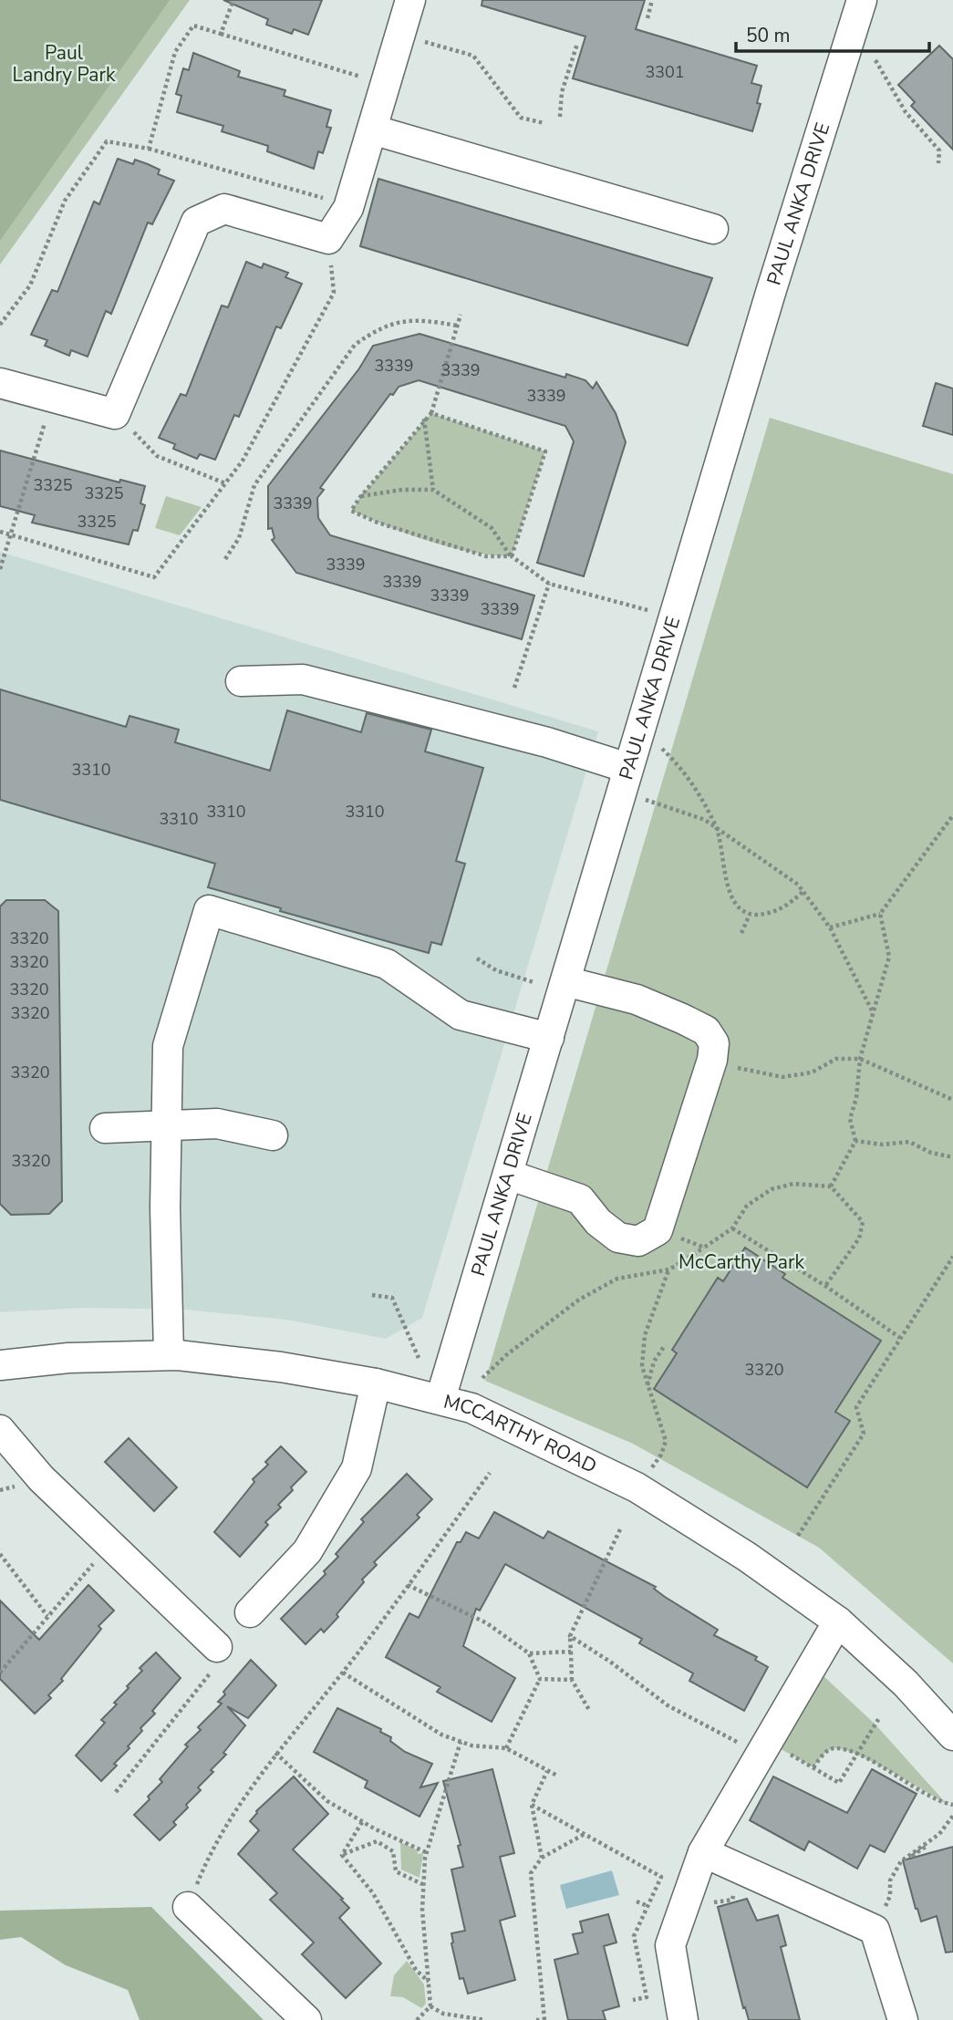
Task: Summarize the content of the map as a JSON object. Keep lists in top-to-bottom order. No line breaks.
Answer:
{"streets":{"street":["PAUL ANKA DRIVE","MCCARTHY ROAD"]},"crossings":[["PAUL ANKA DRIVE","MCCARTHY ROAD"]],"parks":["Paul Landry Park","McCarthy Park"],"house_numbers":["3301","3339","3339","3339","3325","3325","3339","3325","3339","3339","3339","3339","3310","3310","3310","3310","3320","3320","3320","3320","3320","3320","3320"],"scale_bar":"50 m"}
